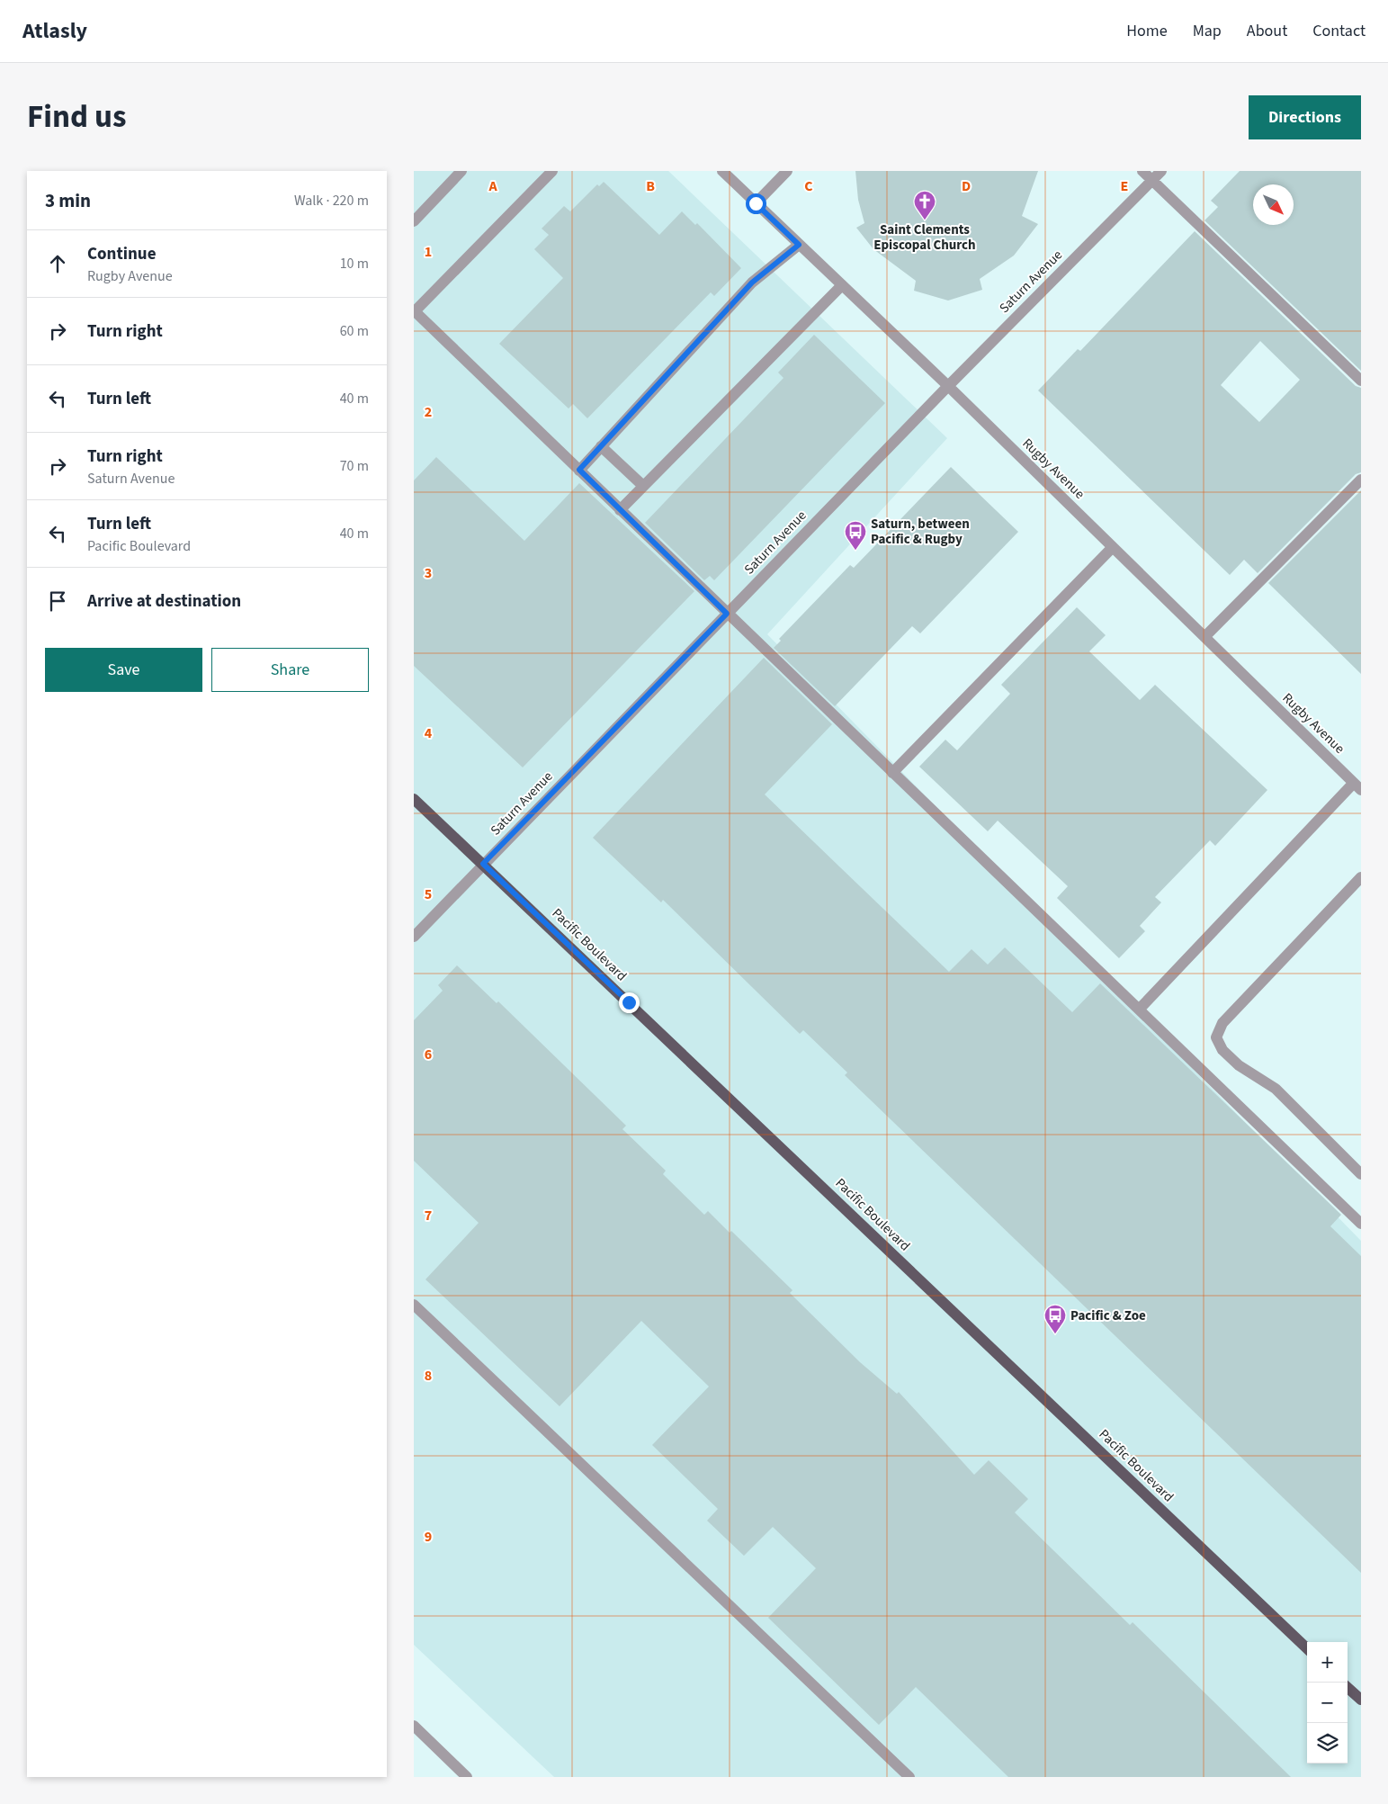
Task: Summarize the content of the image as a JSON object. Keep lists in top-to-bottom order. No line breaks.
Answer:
{"streets":{"main road":["Pacific Boulevard"],"street":["Saturn Avenue","Rugby Avenue"]},"crossings":[["Saturn Avenue","Rugby Avenue"],["Saturn Avenue","Pacific Boulevard"]],"places":{"church":["Saint Clements Episcopal Church"],"bus stop":["Saturn, between Pacific & Rugby","Pacific & Zoe"]},"north":"bottom right","page":{"header":"Atlasly","nav":["Home","Map","About","Contact"],"title":"Find us","buttons":["Directions",["Save","Share"]],"heading":["3 min","Walk · 220 m"],"list":[["Continue","Rugby Avenue","10 m"],["Turn right","60 m"],["Turn left","40 m"],["Turn right","Saturn Avenue","70 m"],["Turn left","Pacific Boulevard","40 m"],"Arrive at destination"],"map_buttons":["+","−"]},"grid":{"columns":["A","B","C","D","E"],"rows":["1","2","3","4","5","6","7","8","9"]}}
